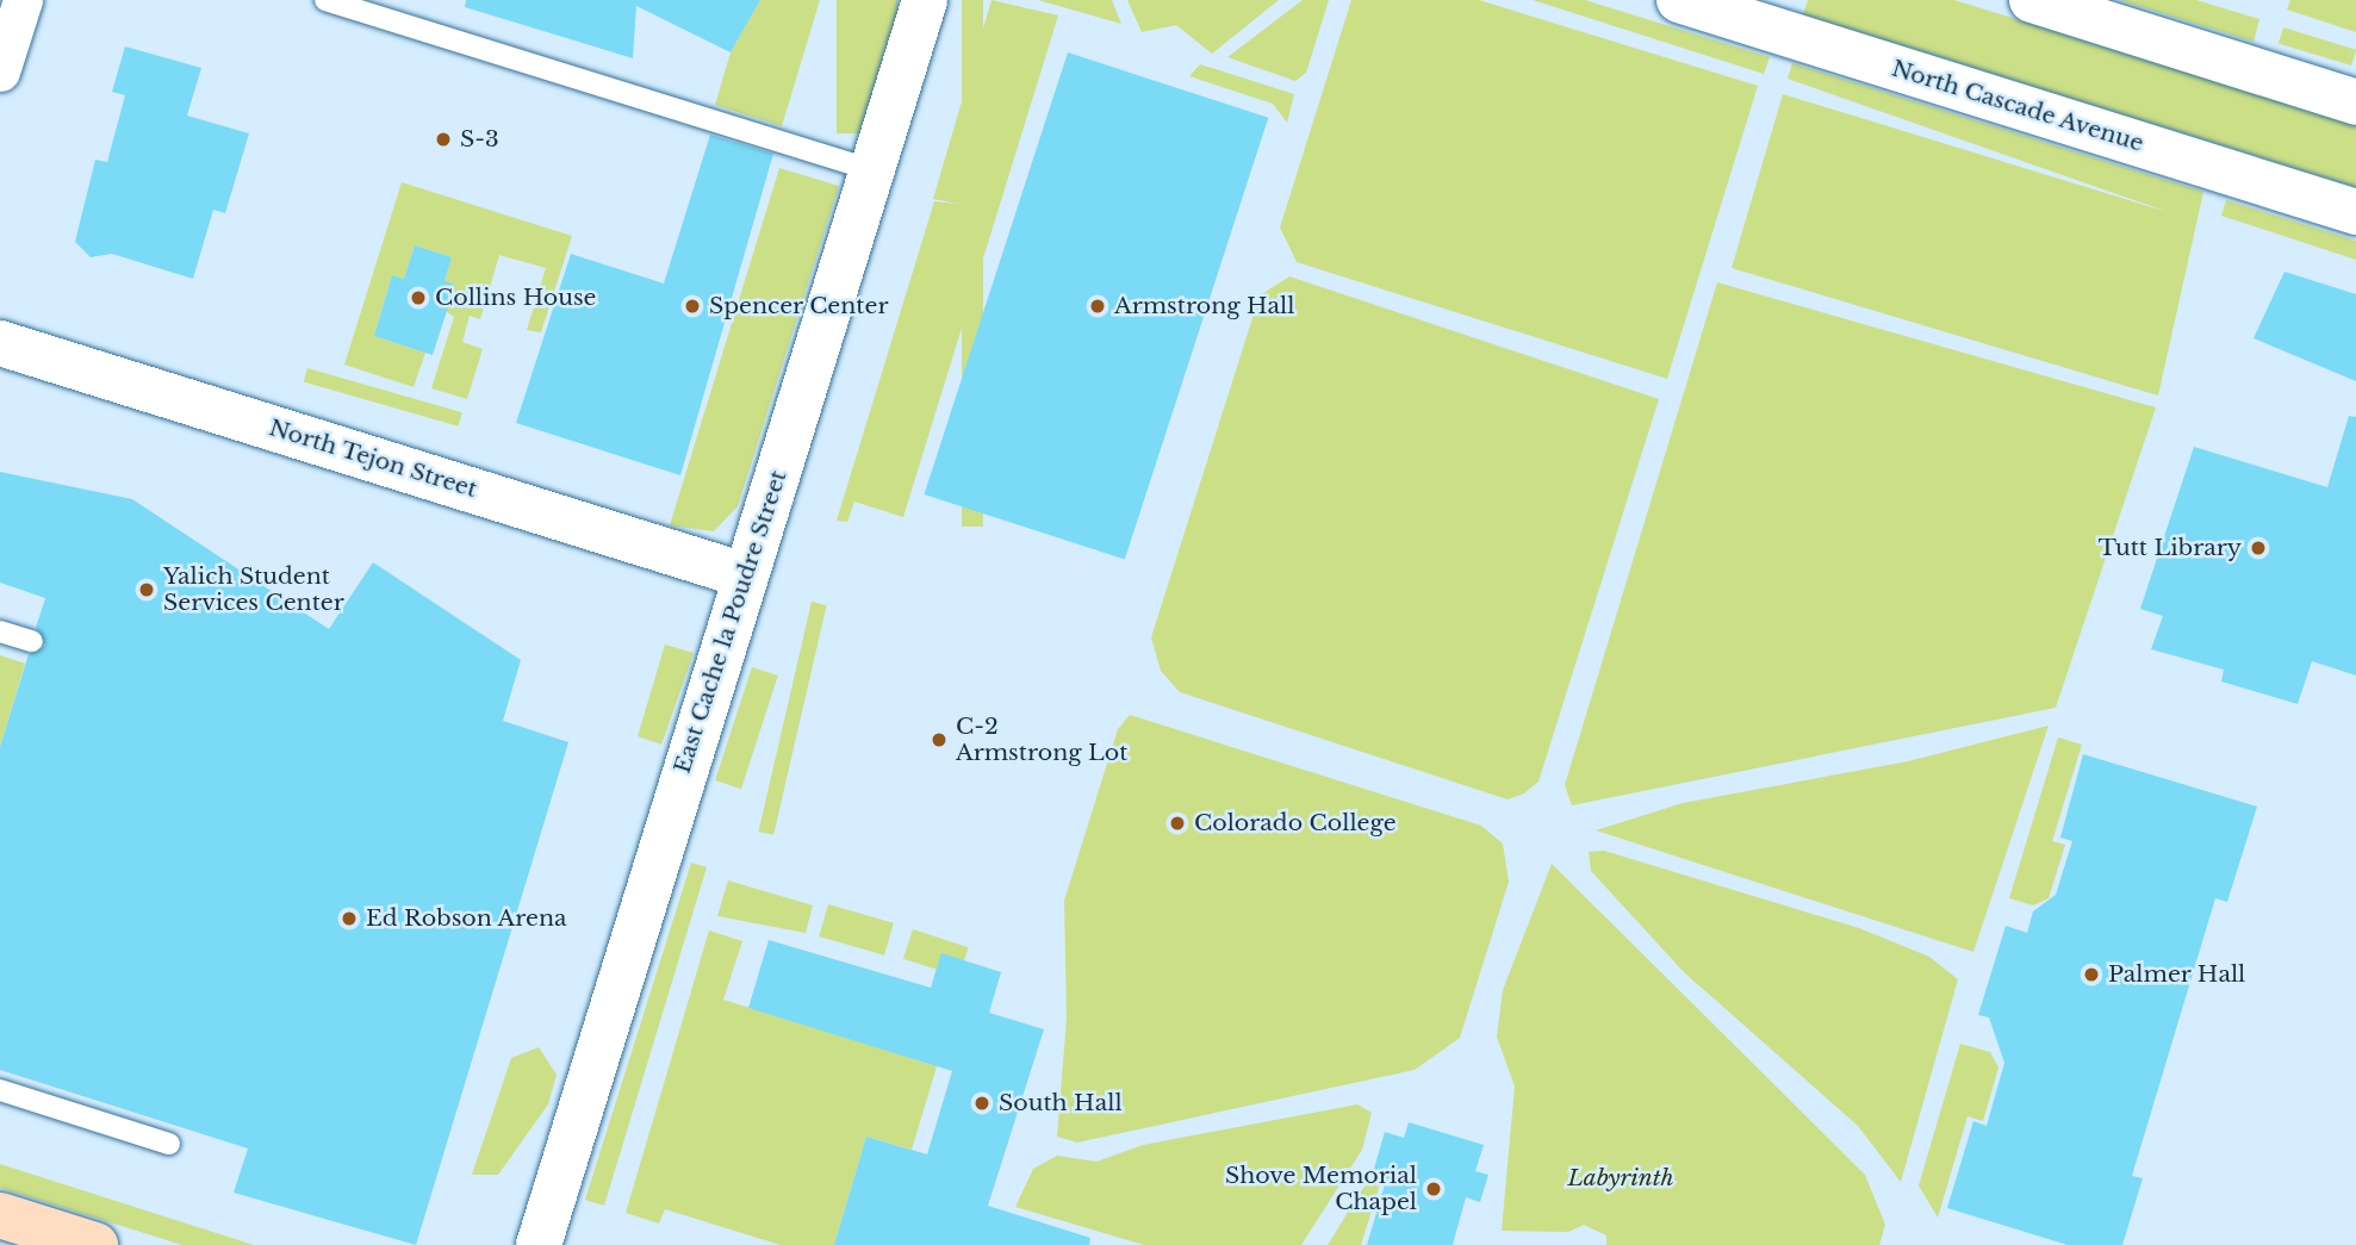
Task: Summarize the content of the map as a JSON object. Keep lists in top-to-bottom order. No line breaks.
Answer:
{"streets":{"street":["North Cascade Avenue","North Tejon Street","East Cache la Poudre Street"]},"crossings":[["North Tejon Street","East Cache la Poudre Street"]],"parks":["Labyrinth"],"places":["S-3","Collins House","Spencer Center","Armstrong Hall","Tutt Library","Yalich Student Services Center","C-2 Armstrong Lot","Colorado College","Ed Robson Arena","Palmer Hall","South Hall","Shove Memorial Chapel"]}
